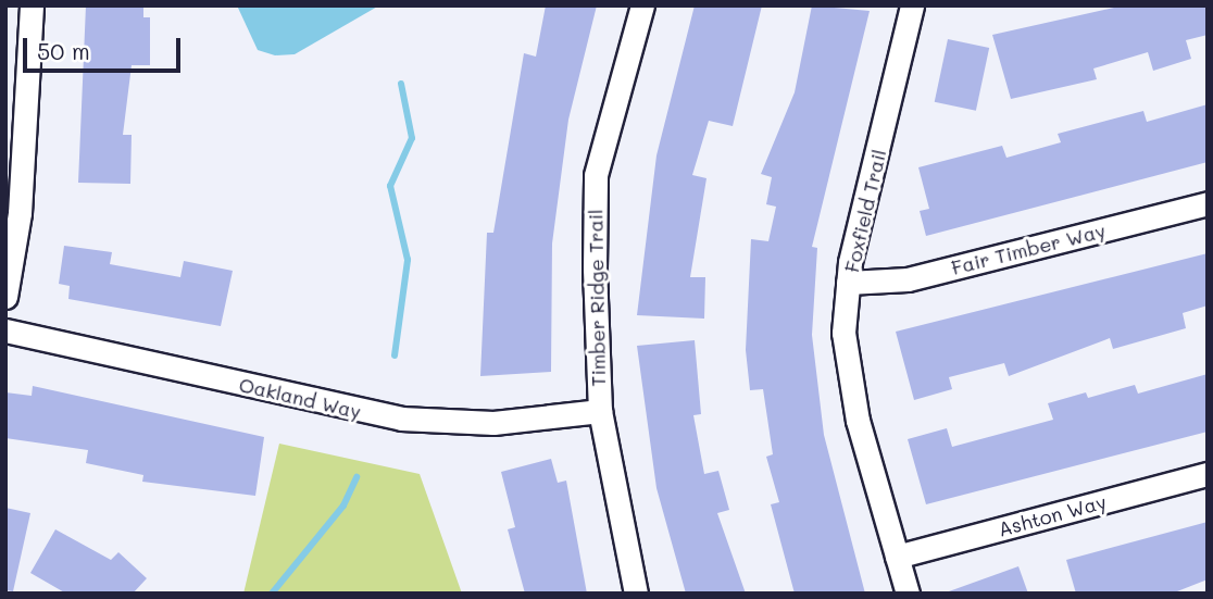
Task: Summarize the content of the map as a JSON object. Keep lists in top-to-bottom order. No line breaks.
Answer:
{"streets":{"street":["Foxfield Trail","Fair Timber Way","Timber Ridge Trail","Oakland Way","Ashton Way"]},"crossings":[["Foxfield Trail","Fair Timber Way"],["Foxfield Trail","Ashton Way"],["Timber Ridge Trail","Oakland Way"]],"scale_bar":"50 m"}
